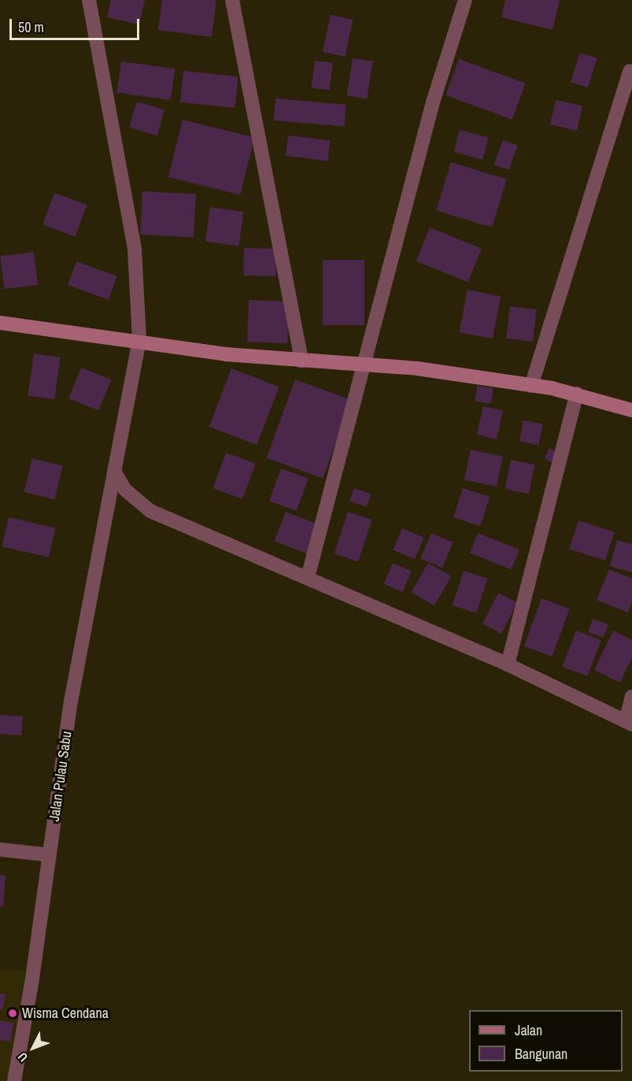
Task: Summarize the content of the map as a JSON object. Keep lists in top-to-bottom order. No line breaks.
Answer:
{"streets":{"street":["Jalan Pulau Sabu"]},"places":["Wisma Cendana"],"legend":["Jalan","Bangunan"],"scale_bar":"50 m","north":"bottom left"}
